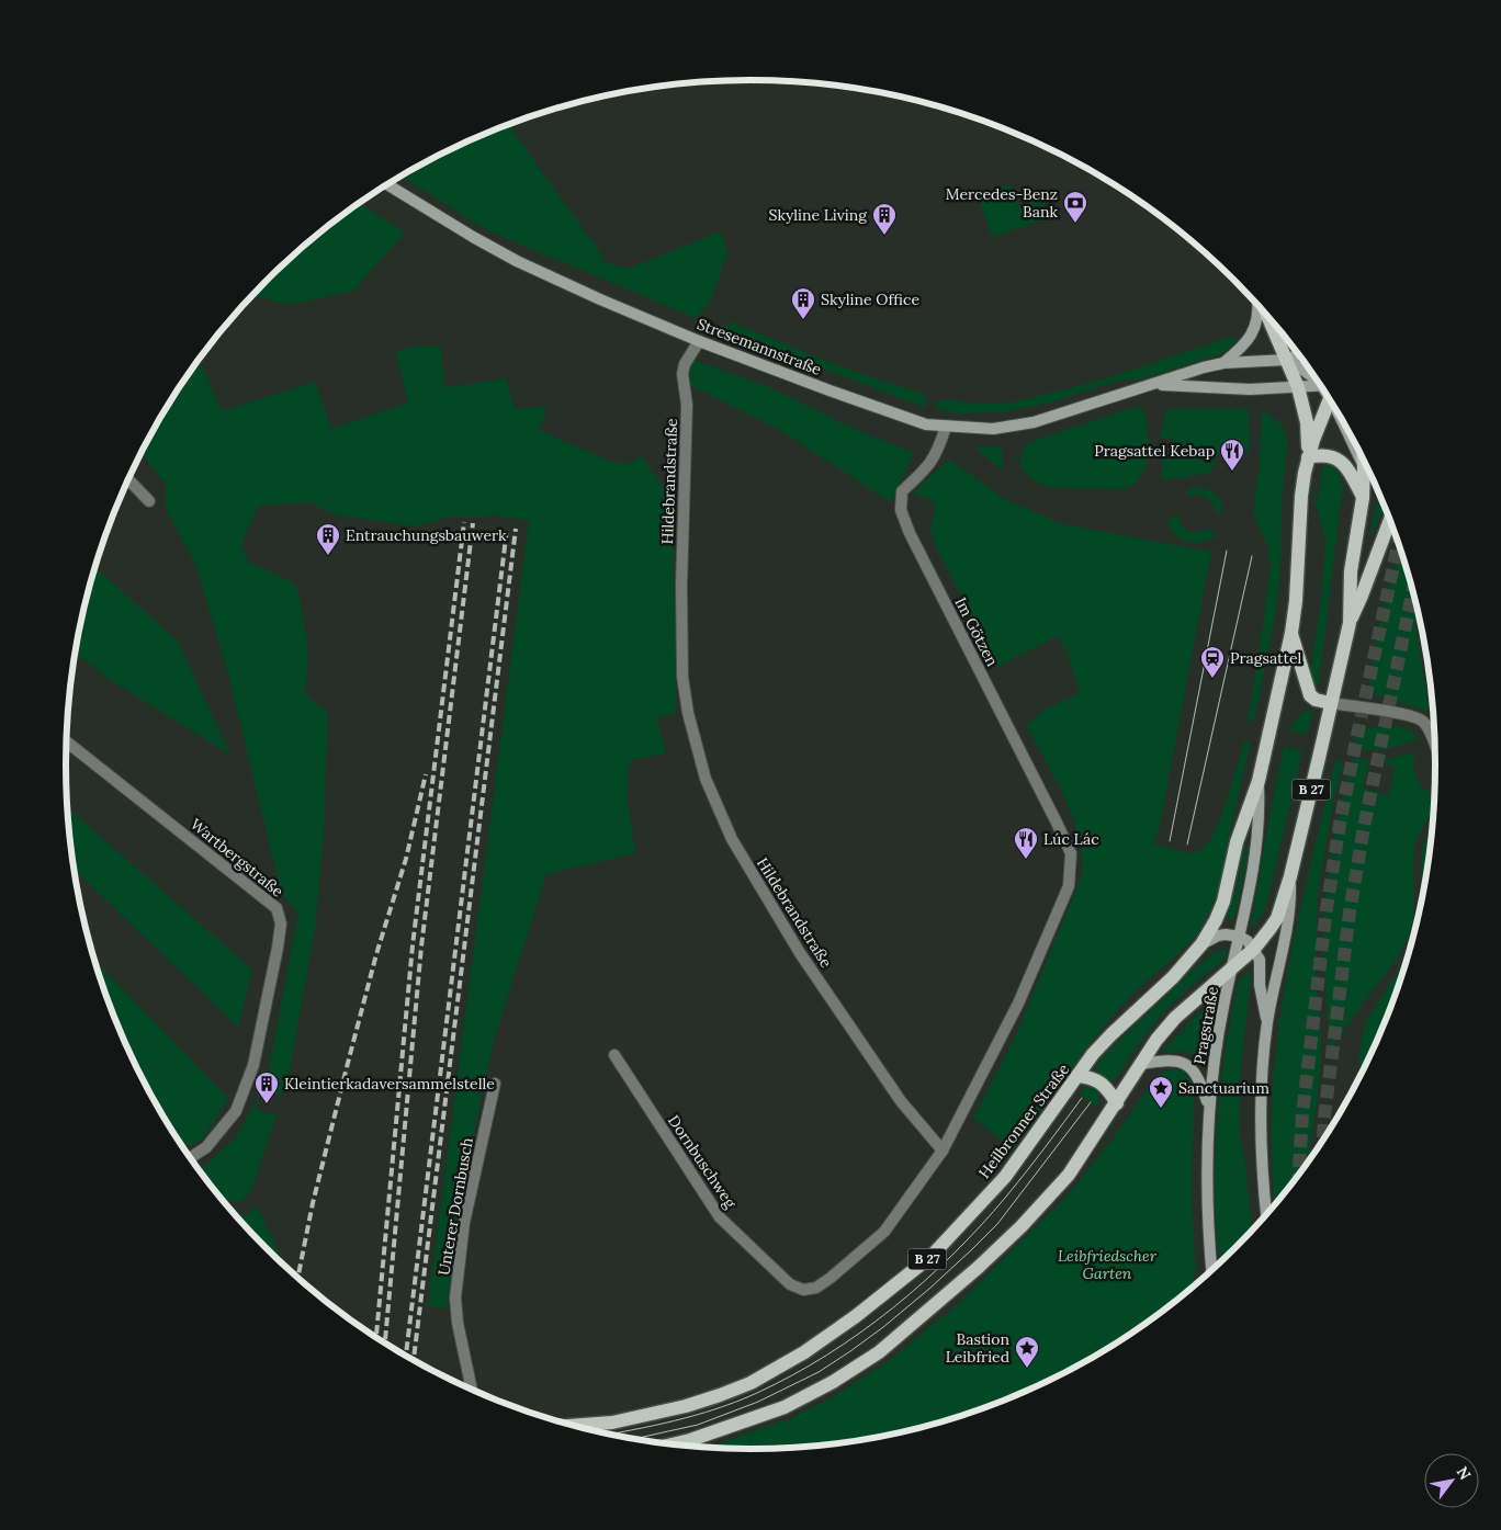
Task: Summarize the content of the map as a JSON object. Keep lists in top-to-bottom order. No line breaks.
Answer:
{"streets":{"main road":["Stresemannstraße","B 27","Pragstraße","Heilbronner Straße"],"street":["Hildebrandstraße","Im Götzen","Wartbergstraße","Dornbuschweg","Unterer Dornbusch"]},"crossings":[["Stresemannstraße","Hildebrandstraße"],["Stresemannstraße","Im Götzen"],["Hildebrandstraße","Im Götzen"],["Hildebrandstraße","Dornbuschweg"],["Im Götzen","Dornbuschweg"],["B 27","Pragstraße"],["B 27","Heilbronner Straße"],["Pragstraße","Heilbronner Straße"]],"parks":["Leibfriedscher Garten"],"places":{"bank":["Mercedes-Benz Bank"],"building":["Skyline Living","Skyline Office","Entrauchungsbauwerk","Kleintierkadaversammelstelle"],"restaurant":["Pragsattel Kebap","Lúc Lác"],"station":["Pragsattel"],"place":["Sanctuarium","Bastion Leibfried"]},"north":"top right"}
